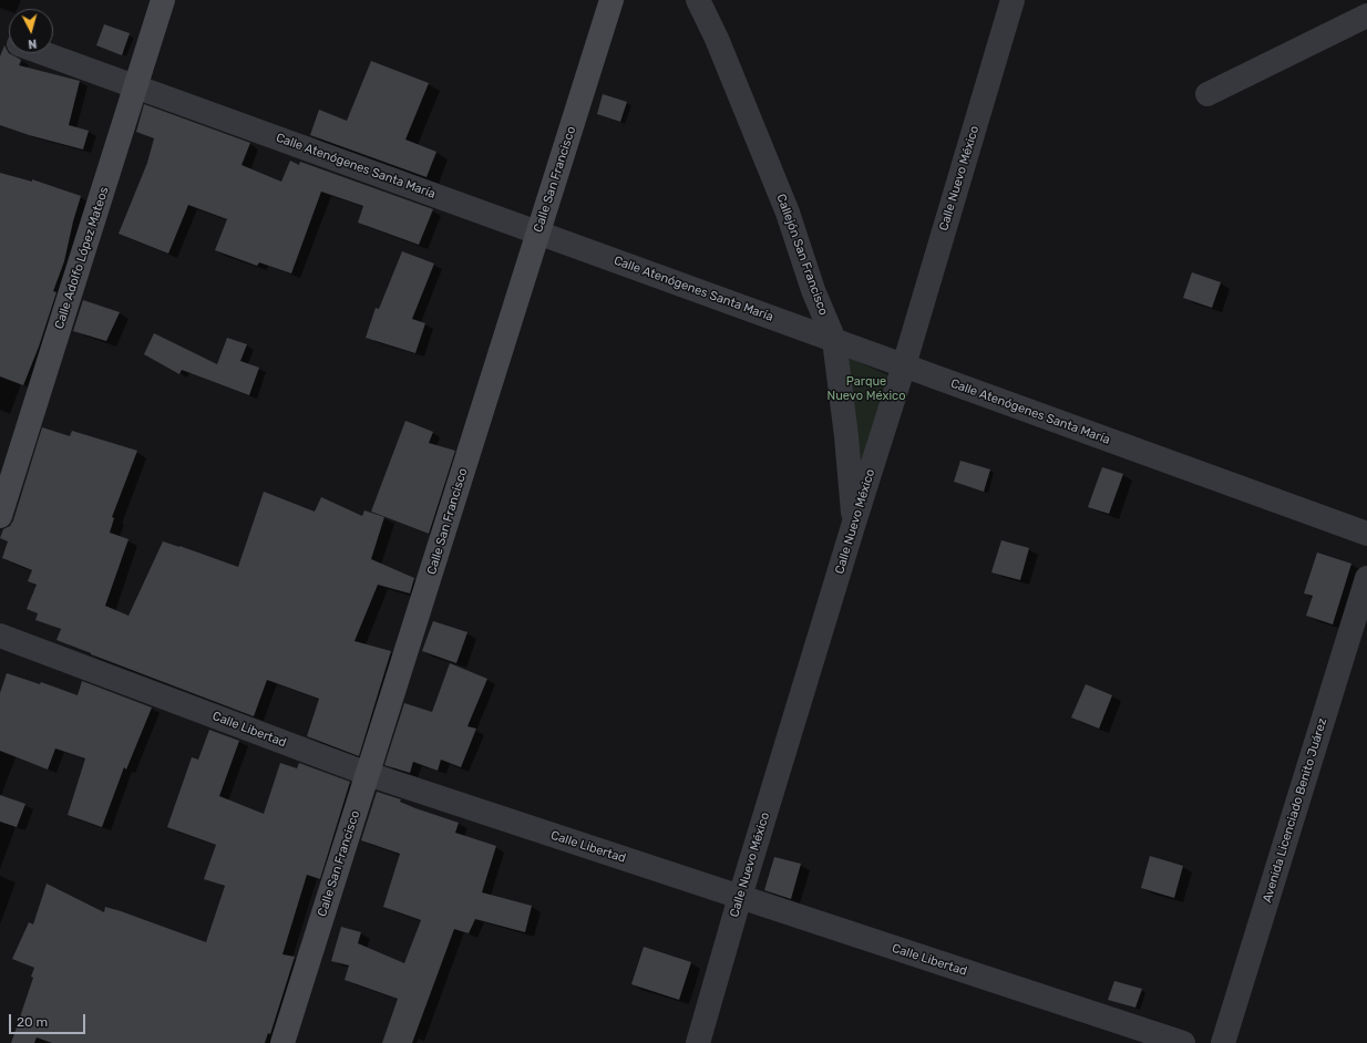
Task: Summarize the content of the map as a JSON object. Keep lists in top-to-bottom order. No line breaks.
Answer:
{"streets":{"street":["Calle Atenógenes Santa María","Calle Nuevo México","Calle San Francisco","Callejón San Francisco","Calle Adolfo López Mateos","Calle Libertad","Avenida Licenciado Benito Juárez"]},"crossings":[["Calle Atenógenes Santa María","Calle Nuevo México"],["Calle Atenógenes Santa María","Calle San Francisco"],["Calle Atenógenes Santa María","Callejón San Francisco"],["Calle Atenógenes Santa María","Calle Adolfo López Mateos"],["Calle Nuevo México","Callejón San Francisco"],["Calle Nuevo México","Calle Libertad"],["Calle San Francisco","Calle Libertad"]],"parks":["Parque Nuevo México"],"scale_bar":"20 m","north":"bottom"}
